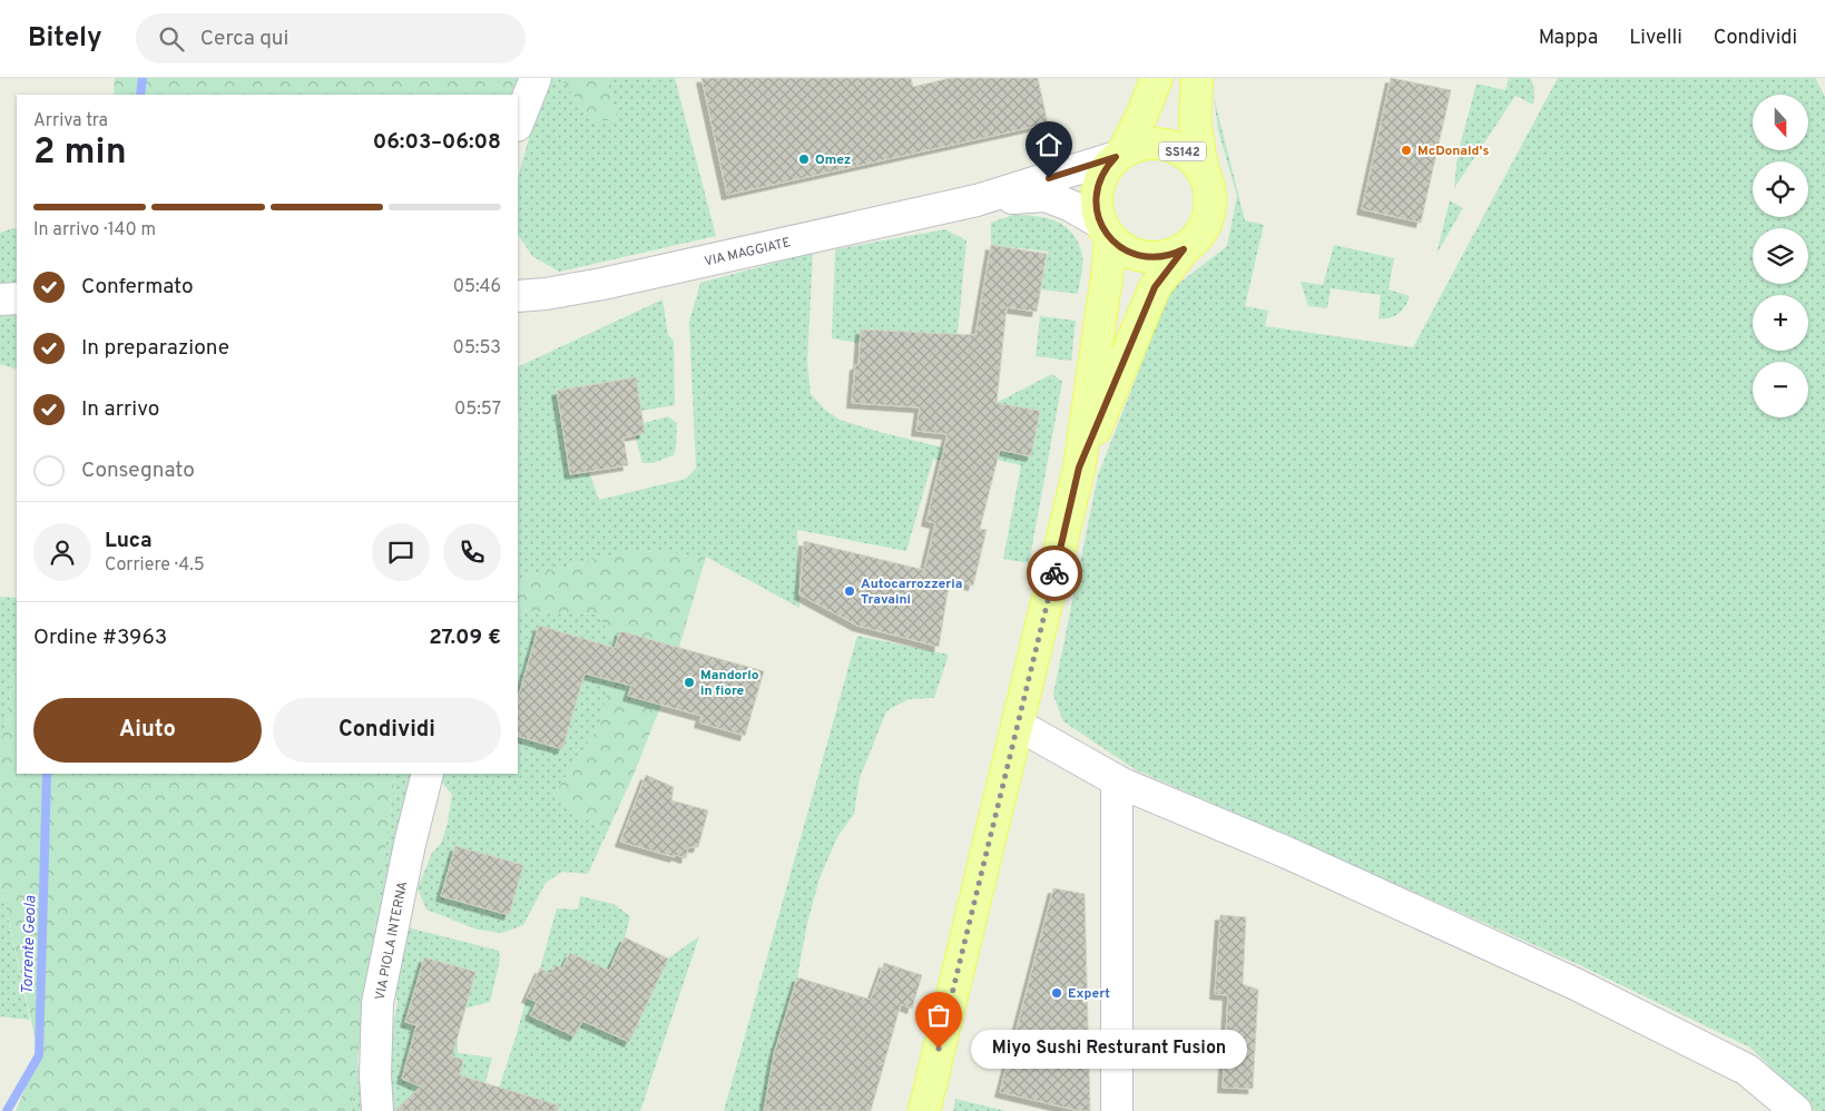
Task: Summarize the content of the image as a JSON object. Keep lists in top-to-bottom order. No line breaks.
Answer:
{"streets":{"main road":["SS142"],"street":["VIA MAGGIATE","VIA PIOLA INTERNA"]},"crossings":[["SS142","VIA MAGGIATE"]],"water":["Torrente Geola"],"places":["McDonald's","Omez","Autocarrozzeria Travaini","Mandorlo in fiore","Expert","Miyo Sushi Resturant Fusion"],"north":"bottom","page":{"header":"Bitely","search":"Cerca qui","nav":["Mappa","Livelli","Condividi"],"map_buttons":["+","−"],"heading":["2 min","Arriva tra","06:03–06:08"],"panel":["Luca","Corriere · 4.5","Ordine #3963","27.09 €"],"bar":"In arrivo · 140 m","list":[["Confermato","05:46"],["In preparazione","05:53"],["In arrivo","05:57"],"Consegnato"],"buttons":["Aiuto","Condividi"],"bubble":"Miyo Sushi Resturant Fusion"}}
